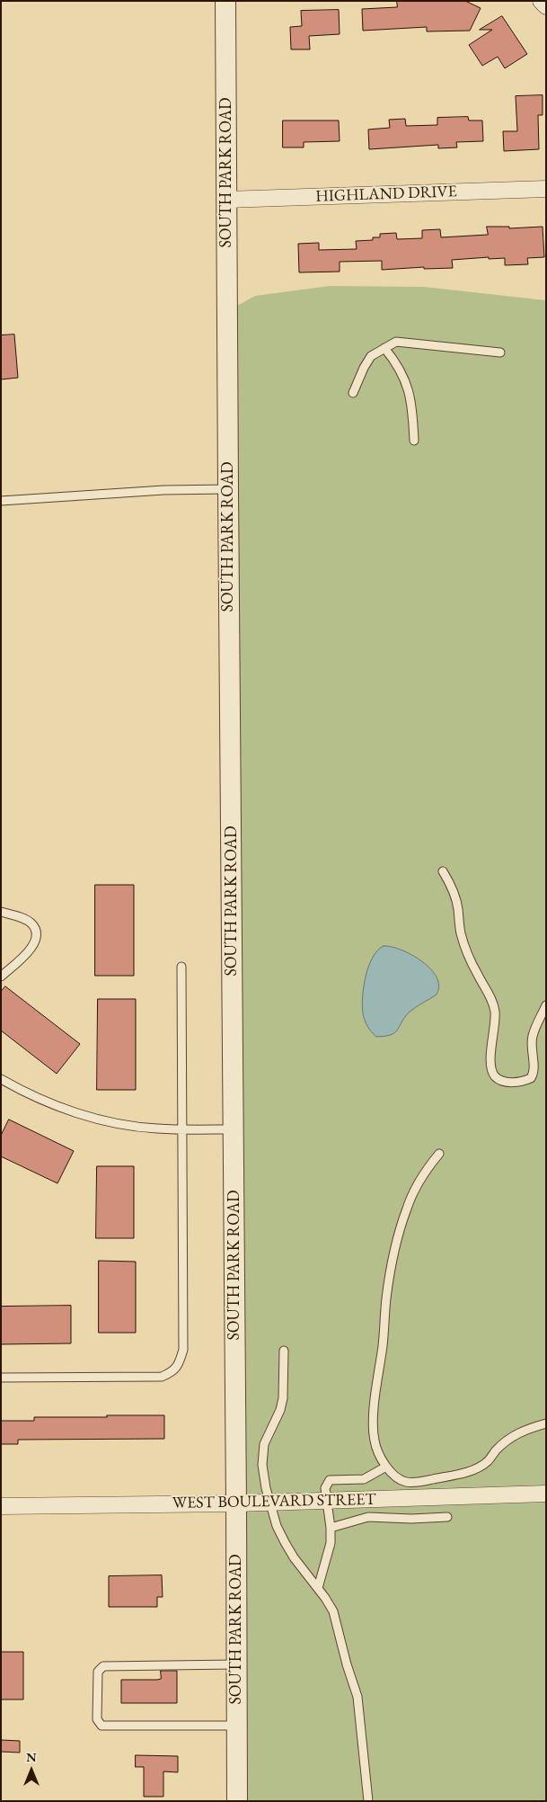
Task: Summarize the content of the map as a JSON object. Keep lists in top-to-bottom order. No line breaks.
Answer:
{"streets":{"street":["SOUTH PARK ROAD","HIGHLAND DRIVE","WEST BOULEVARD STREET"]},"crossings":[["SOUTH PARK ROAD","HIGHLAND DRIVE"],["SOUTH PARK ROAD","WEST BOULEVARD STREET"]],"north":"top"}
